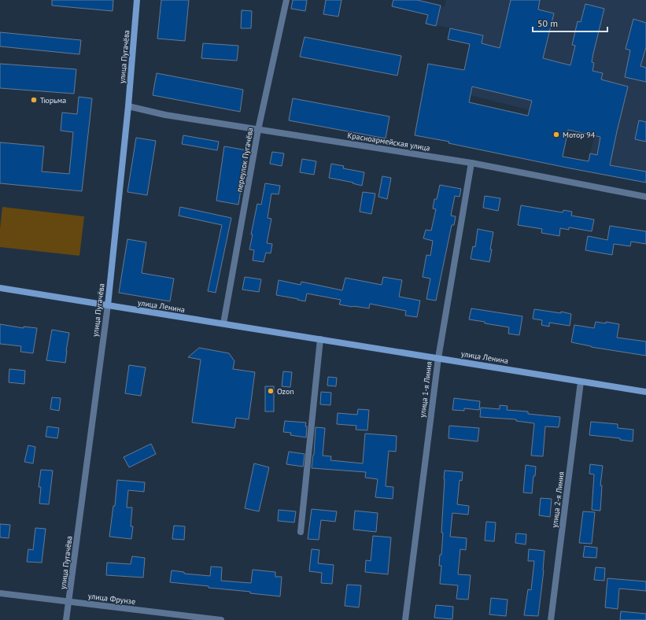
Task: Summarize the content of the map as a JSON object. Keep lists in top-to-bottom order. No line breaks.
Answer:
{"streets":{"main road":["улица Пугачёва","улица Ленина"],"street":["Красноармейская улица","переулок Пугачёва","улица 1-я Линия","улица 2-я Линия","улица Фрунзе"]},"crossings":[["улица Пугачёва","Красноармейская улица"],["улица Пугачёва","улица Ленина"],["улица Пугачёва","улица Фрунзе"],["Красноармейская улица","переулок Пугачёва"],["Красноармейская улица","улица 1-я Линия"],["переулок Пугачёва","улица Ленина"],["улица Ленина","улица 1-я Линия"],["улица Ленина","улица 2-я Линия"]],"places":["Тюрьма","Мотор 94","Ozon"],"scale_bar":"50 m"}
